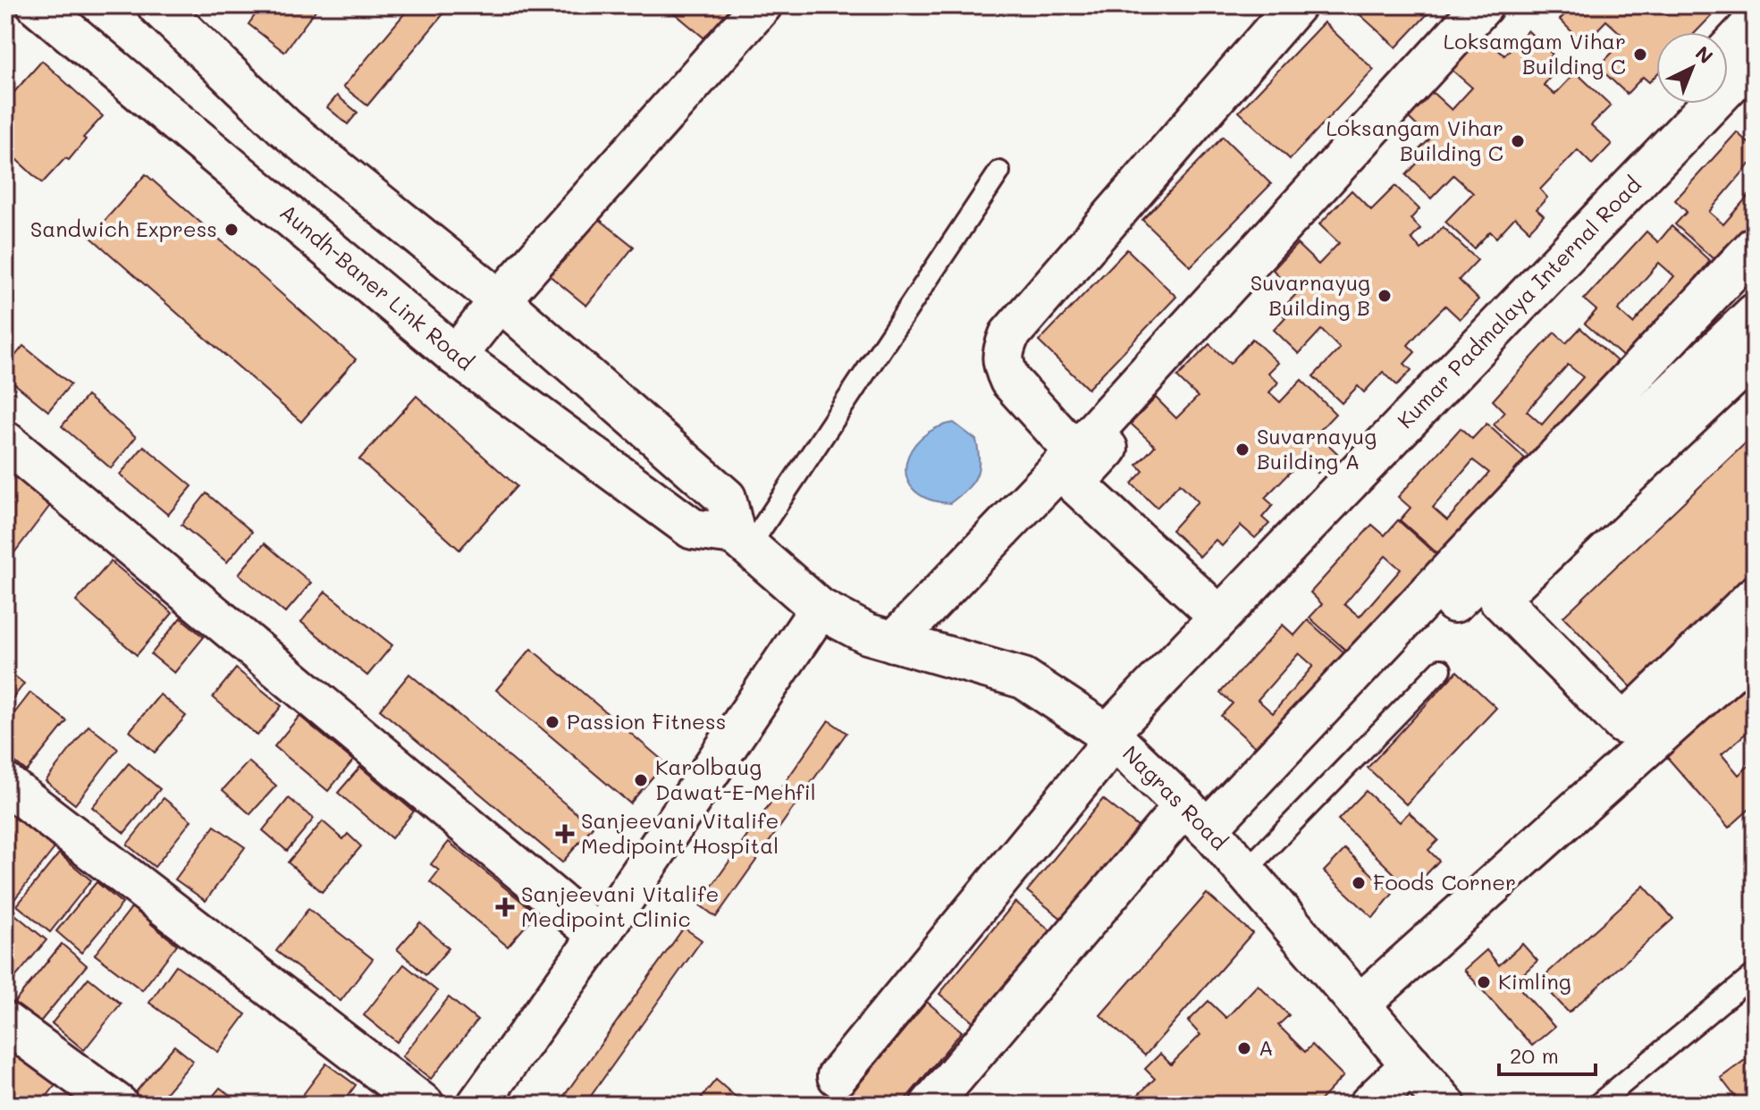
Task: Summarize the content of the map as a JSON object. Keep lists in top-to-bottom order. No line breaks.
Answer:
{"streets":{"street":["Aundh-Baner Link Road","Kumar Padmalaya Internal Road","Nagras Road"]},"crossings":[["Kumar Padmalaya Internal Road","Nagras Road"]],"places":{"other":["Loksamgam Vihar Building C","Loksangam Vihar Building C","Sandwich Express","Suvarnayug Building B","Suvarnayug Building A","Passion Fitness","Karolbaug Dawat-E-Mehfil","Foods Corner","Kimling","A"],"health":["Sanjeevani Vitalife Medipoint Hospital","Sanjeevani Vitalife Medipoint Clinic"]},"scale_bar":"20 m","north":"top right"}
